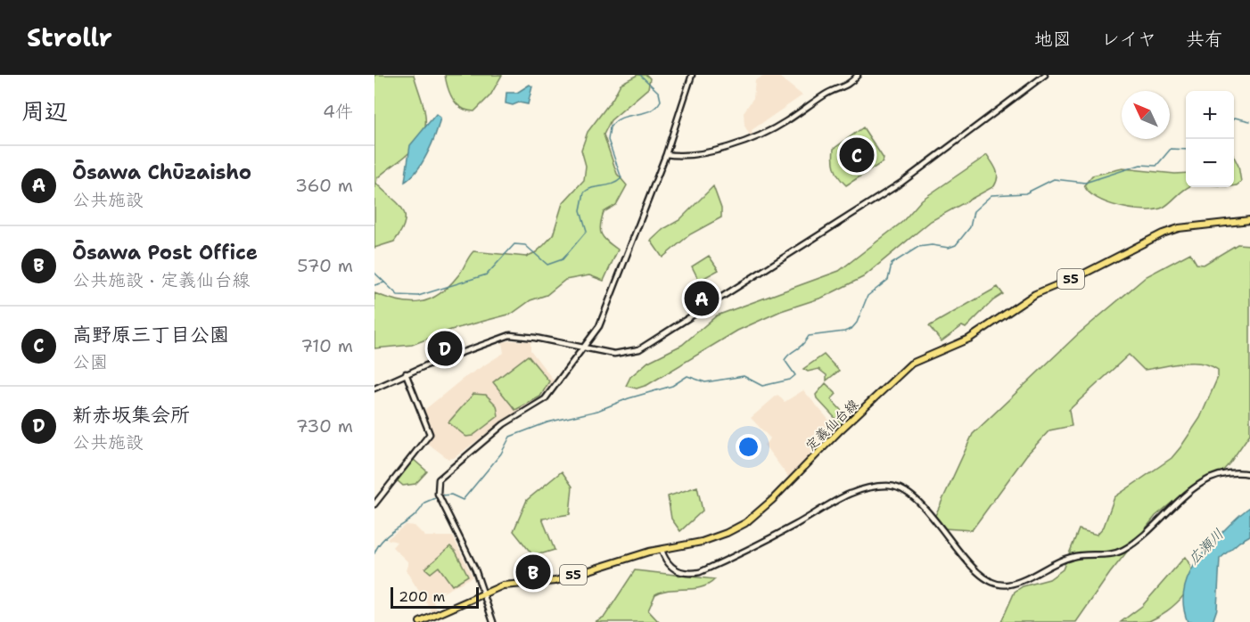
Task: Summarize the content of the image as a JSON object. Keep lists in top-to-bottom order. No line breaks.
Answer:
{"streets":{"main road":["55","定義仙台線"]},"water":["広瀬川"],"scale_bar":"200 m","north":"top left","page":{"header":"Strollr","nav":["地図","レイヤ","共有"],"heading":["周辺","4件"],"map_buttons":["+","−"],"pins":["C","A","D","B"],"list":[{"mark":"A","name":"Ōsawa Chūzaisho","note":"公共施設","value":"360 m"},{"mark":"B","name":"Ōsawa Post Office","note":"公共施設 · 定義仙台線","value":"570 m"},{"mark":"C","name":"高野原三丁目公園","note":"公園","value":"710 m"},{"mark":"D","name":"新赤坂集会所","note":"公共施設","value":"730 m"}],"scale":"200 m"}}
